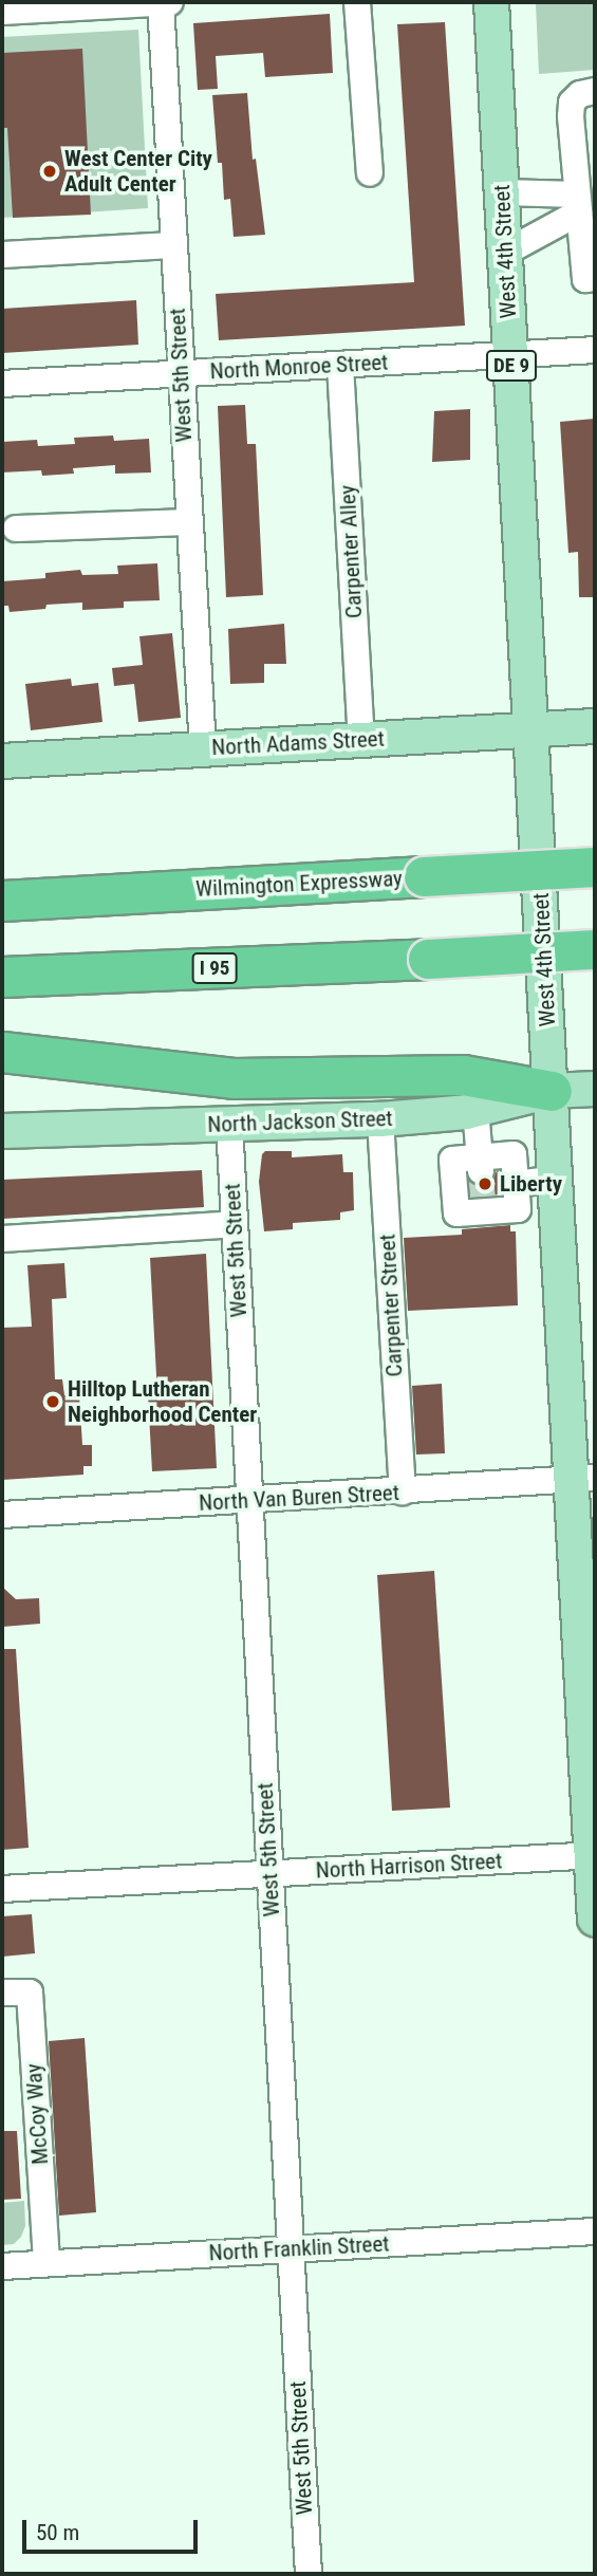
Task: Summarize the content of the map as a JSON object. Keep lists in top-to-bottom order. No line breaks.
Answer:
{"streets":{"highway":["Wilmington Expressway","I 95"],"main road":["West 4th Street","DE 9","North Adams Street","North Jackson Street"],"street":["North Monroe Street","West 5th Street","Carpenter Alley","Carpenter Street","North Van Buren Street","North Harrison Street","McCoy Way","North Franklin Street"]},"crossings":[["West 4th Street","North Monroe Street"],["West 4th Street","North Adams Street"],["West 4th Street","North Jackson Street"],["West 4th Street","North Van Buren Street"],["West 4th Street","North Harrison Street"],["North Monroe Street","West 5th Street"],["North Monroe Street","Carpenter Alley"],["West 5th Street","North Adams Street"],["West 5th Street","North Jackson Street"],["West 5th Street","North Van Buren Street"],["West 5th Street","North Harrison Street"],["West 5th Street","North Franklin Street"],["Carpenter Alley","North Adams Street"],["North Jackson Street","Carpenter Street"],["Carpenter Street","North Van Buren Street"],["McCoy Way","North Franklin Street"]],"places":["West Center City Adult Center","Liberty","Hilltop Lutheran Neighborhood Center"],"scale_bar":"50 m"}
